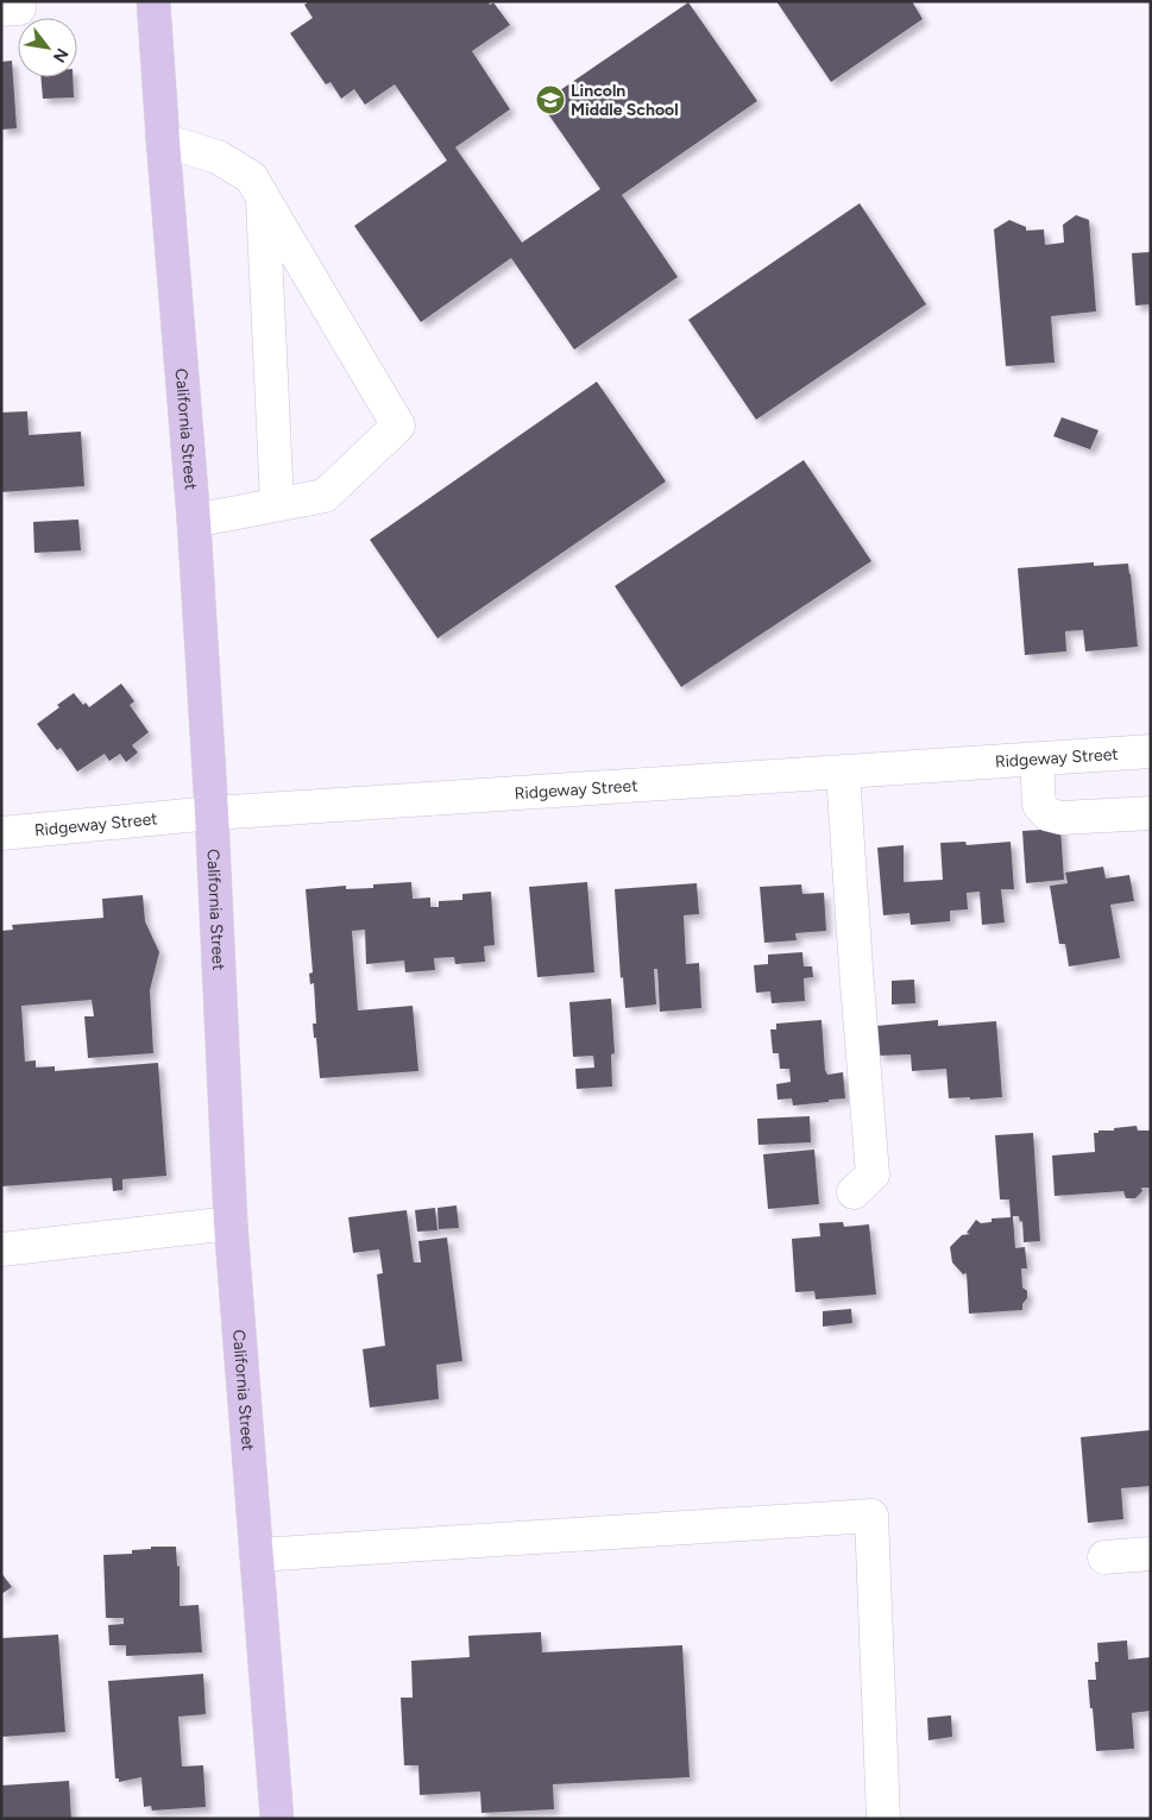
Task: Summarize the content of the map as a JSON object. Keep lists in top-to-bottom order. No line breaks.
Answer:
{"streets":{"main road":["California Street"],"street":["Ridgeway Street"]},"crossings":[["California Street","Ridgeway Street"]],"places":{"school or university":["Lincoln Middle School"]},"north":"bottom right"}
